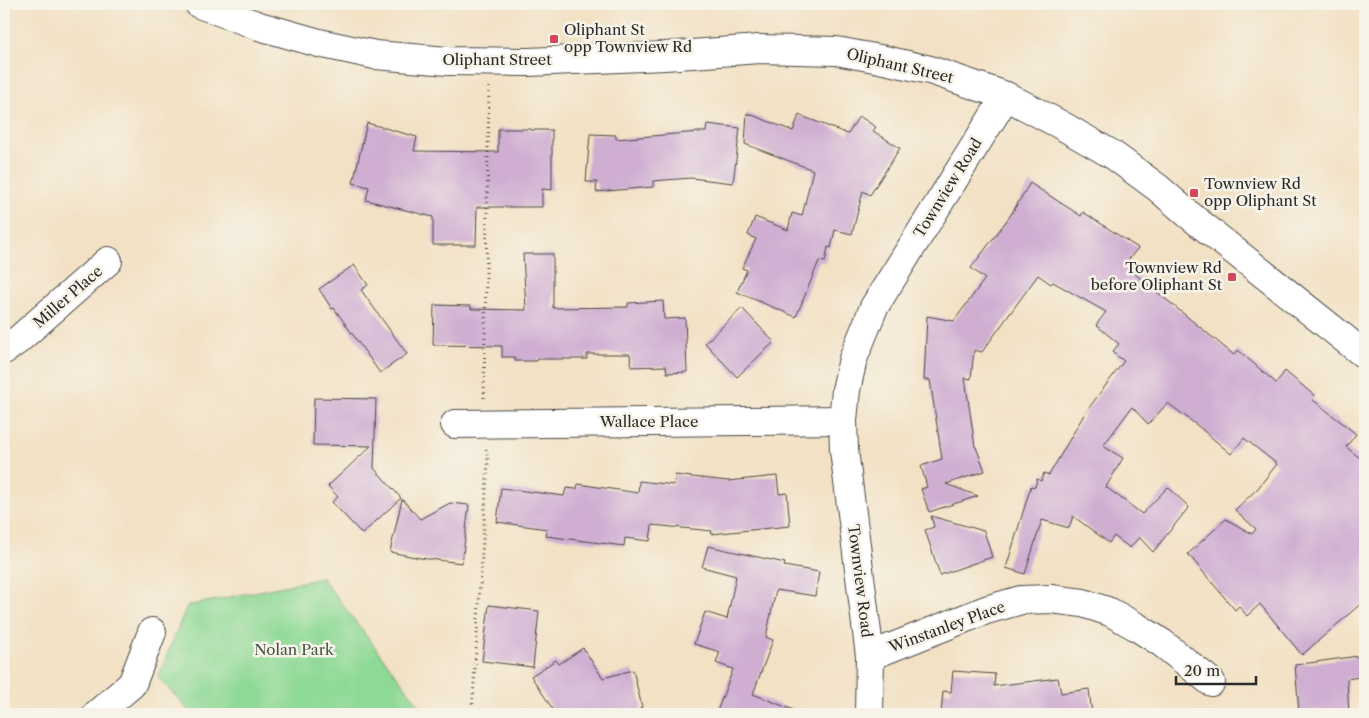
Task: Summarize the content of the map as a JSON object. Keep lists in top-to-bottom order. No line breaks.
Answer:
{"streets":{"street":["Oliphant Street","Townview Road","Miller Place","Wallace Place","Winstanley Place"]},"crossings":[["Oliphant Street","Townview Road"],["Townview Road","Wallace Place"],["Townview Road","Winstanley Place"]],"parks":["Nolan Park"],"places":{"transit":["Oliphant St opp Townview Rd","Townview Rd opp Oliphant St","Townview Rd before Oliphant St"]},"scale_bar":"20 m"}
